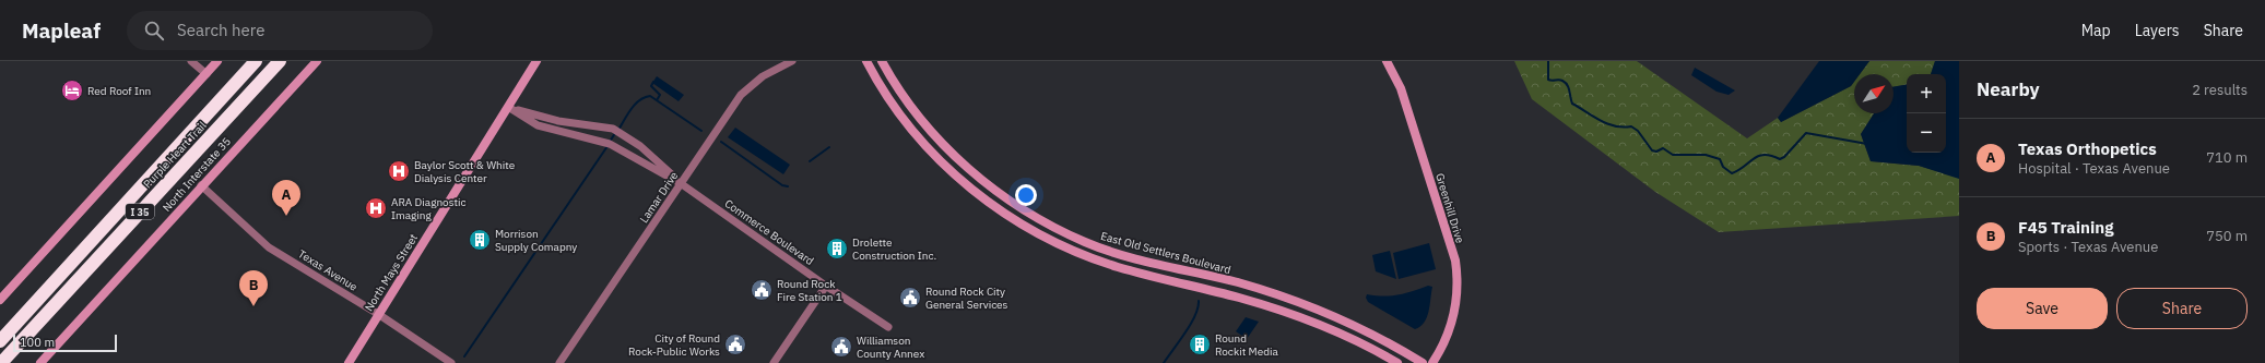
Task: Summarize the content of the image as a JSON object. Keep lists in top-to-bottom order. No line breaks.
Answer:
{"streets":{"highway":["Purple Heart Trail","I 35"],"main road":["North Interstate 35","Greenhill Drive","East Old Settlers Boulevard","North Mays Street"],"street":["Lamar Drive","Commerce Boulevard","Texas Avenue"]},"crossings":[["North Interstate 35","Texas Avenue"],["Lamar Drive","Commerce Boulevard"],["Commerce Boulevard","North Mays Street"],["Texas Avenue","North Mays Street"]],"places":{"hotel":["Red Roof Inn"],"hospital":["Baylor Scott & White Dialysis Center","ARA Diagnostic Imaging"],"building":["Morrison Supply Comapny","Drolette Construction Inc.","Round Rockit Media"],"public building":["Round Rock Fire Station 1","Round Rock City General Services","City of Round Rock-Public Works","Williamson County Annex"]},"scale_bar":"100 m","north":"top right","page":{"header":"Mapleaf","search":"Search here","nav":["Map","Layers","Share"],"heading":["Nearby","2 results"],"map_buttons":["+","−"],"list":[{"mark":"A","name":"Texas Orthopetics","note":"Hospital · Texas Avenue","value":"710 m"},{"mark":"B","name":"F45 Training","note":"Sports · Texas Avenue","value":"750 m"}],"pins":["A","B"],"buttons":["Save","Share"],"scale":"100 m"}}
